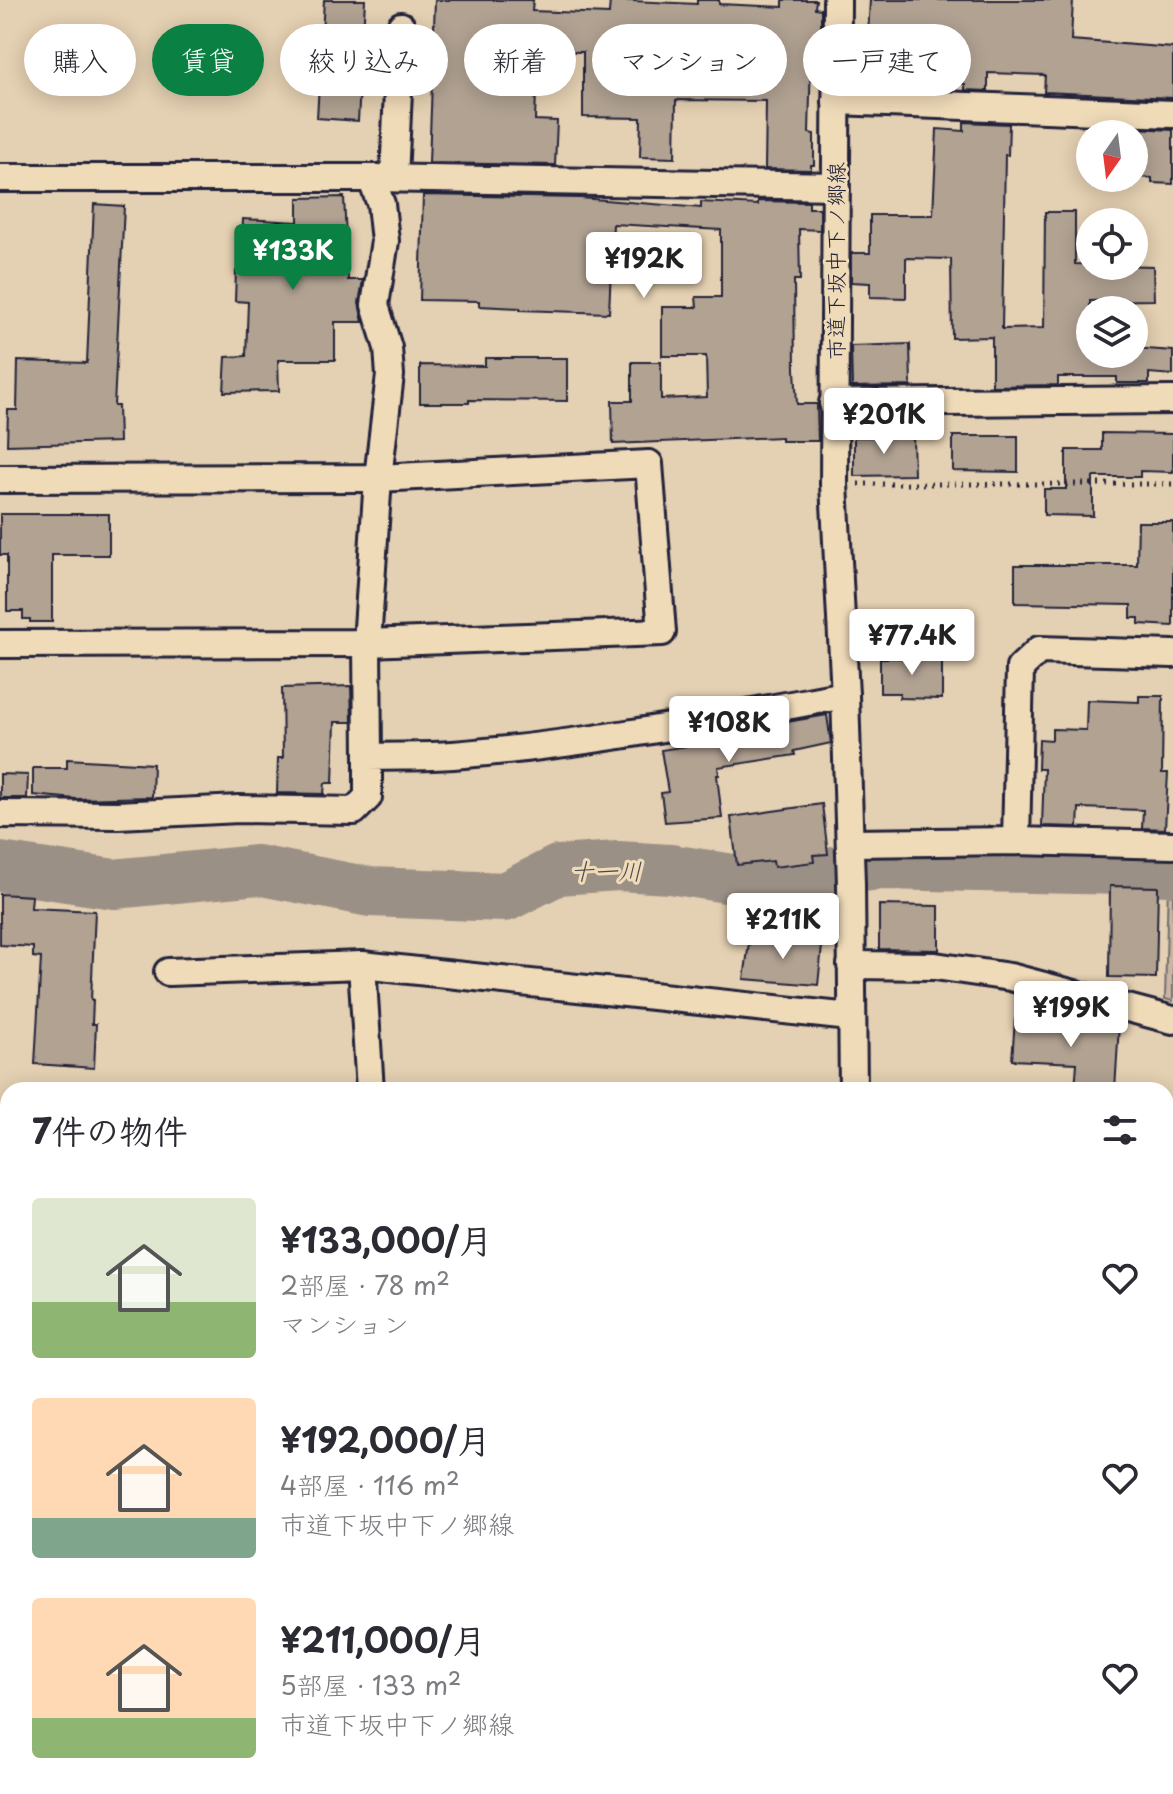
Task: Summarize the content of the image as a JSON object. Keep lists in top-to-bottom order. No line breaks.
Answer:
{"streets":{"street":["市道下坂中下ノ郷線"]},"water":["十一川"],"north":"bottom","page":{"chip":["購入","賃貸","絞り込み","新着","マンション","一戸建て"],"price":["¥133K","¥192K","¥201K","¥77.4K","¥108K","¥211K","¥199K"],"heading":"7件の物件","list":[{"name":"¥133,000/月","note":"2部屋 · 78 m² · マンション"},{"name":"¥192,000/月","note":"4部屋 · 116 m² · 市道下坂中下ノ郷線"},{"name":"¥211,000/月","note":"5部屋 · 133 m² · 市道下坂中下ノ郷線"}]}}
